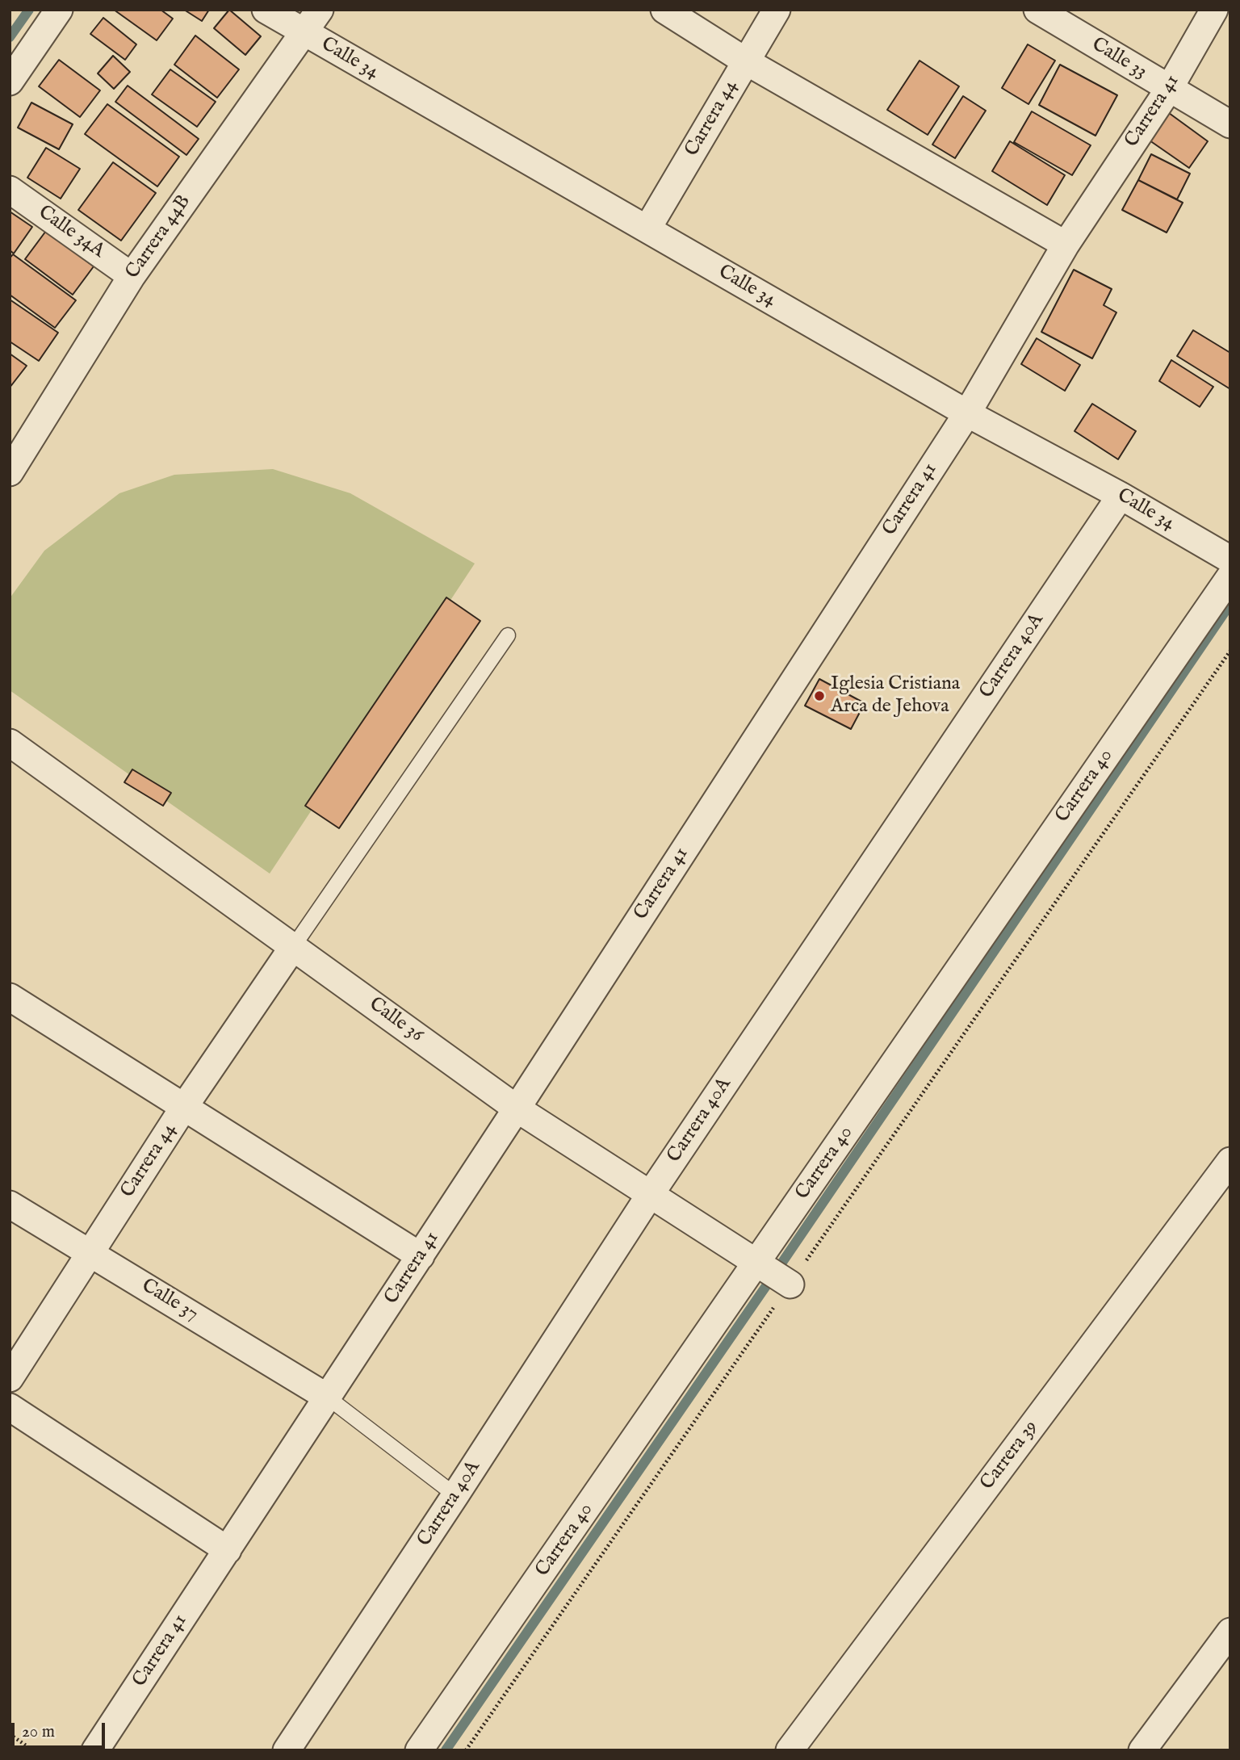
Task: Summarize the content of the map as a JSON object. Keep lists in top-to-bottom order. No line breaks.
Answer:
{"streets":{"street":["Calle 34","Calle 33","Carrera 41","Carrera 44","Calle 34A","Carrera 44B","Carrera 40A","Carrera 40","Calle 36","Calle 37","Carrera 39"]},"crossings":[["Calle 34","Carrera 41"],["Calle 34","Carrera 44"],["Calle 34","Carrera 44B"],["Calle 34","Carrera 40A"],["Calle 33","Carrera 41"],["Carrera 41","Calle 36"],["Carrera 41","Calle 37"],["Carrera 44","Calle 36"],["Carrera 44","Calle 37"],["Calle 34A","Carrera 44B"],["Carrera 40A","Calle 36"],["Carrera 40","Calle 36"]],"places":["Iglesia Cristiana Arca de Jehova"],"scale_bar":"20 m"}
